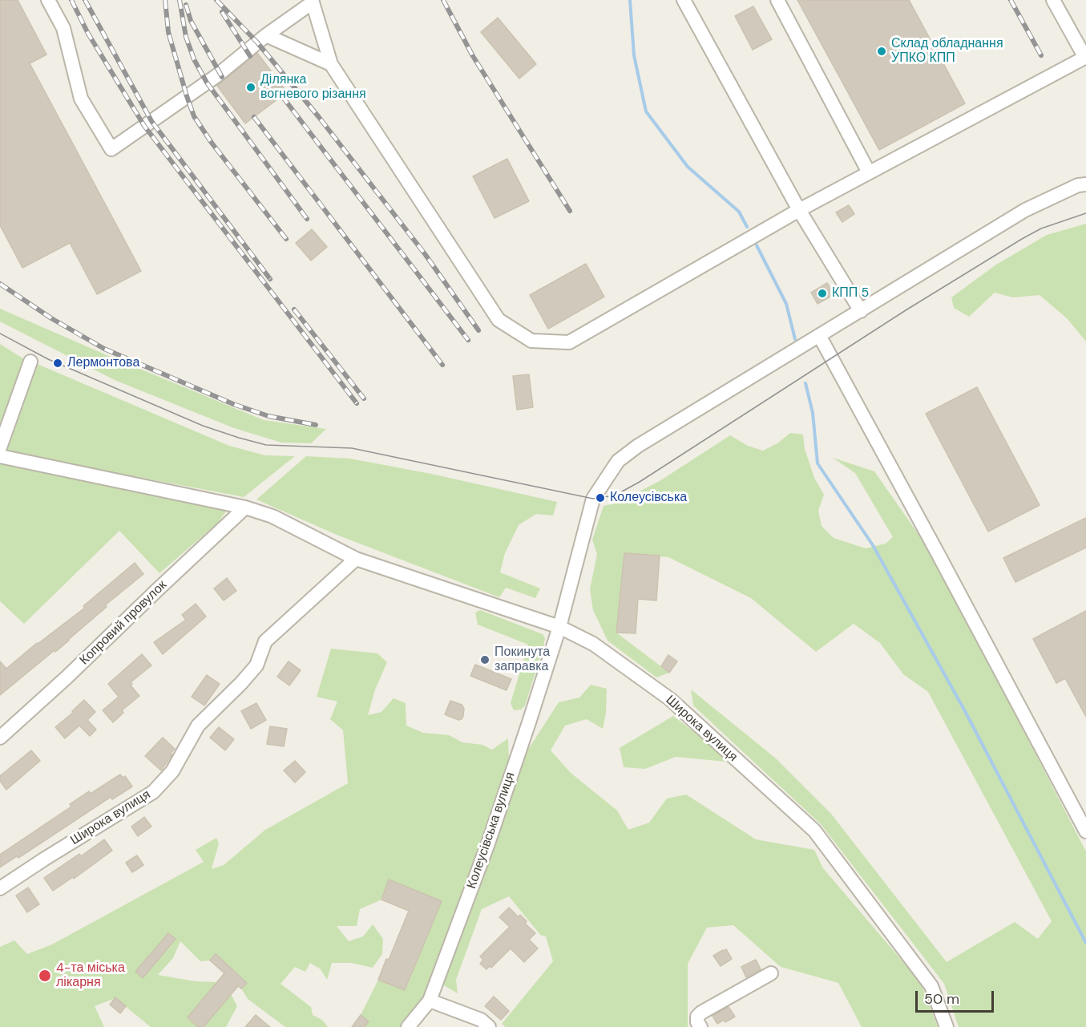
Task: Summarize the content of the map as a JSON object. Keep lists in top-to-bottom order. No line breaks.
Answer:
{"streets":{"street":["Копровий провулок","Широка вулиця","Колеусівська вулиця"]},"crossings":[["Копровий провулок","Широка вулиця"],["Широка вулиця","Колеусівська вулиця"]],"places":["Склад обладнання УПКО КПП","Ділянка вогневого різання","КПП 5","Лермонтова","Колеусівська","Покинута заправка","4-та міська лікарня"],"scale_bar":"50 m"}
